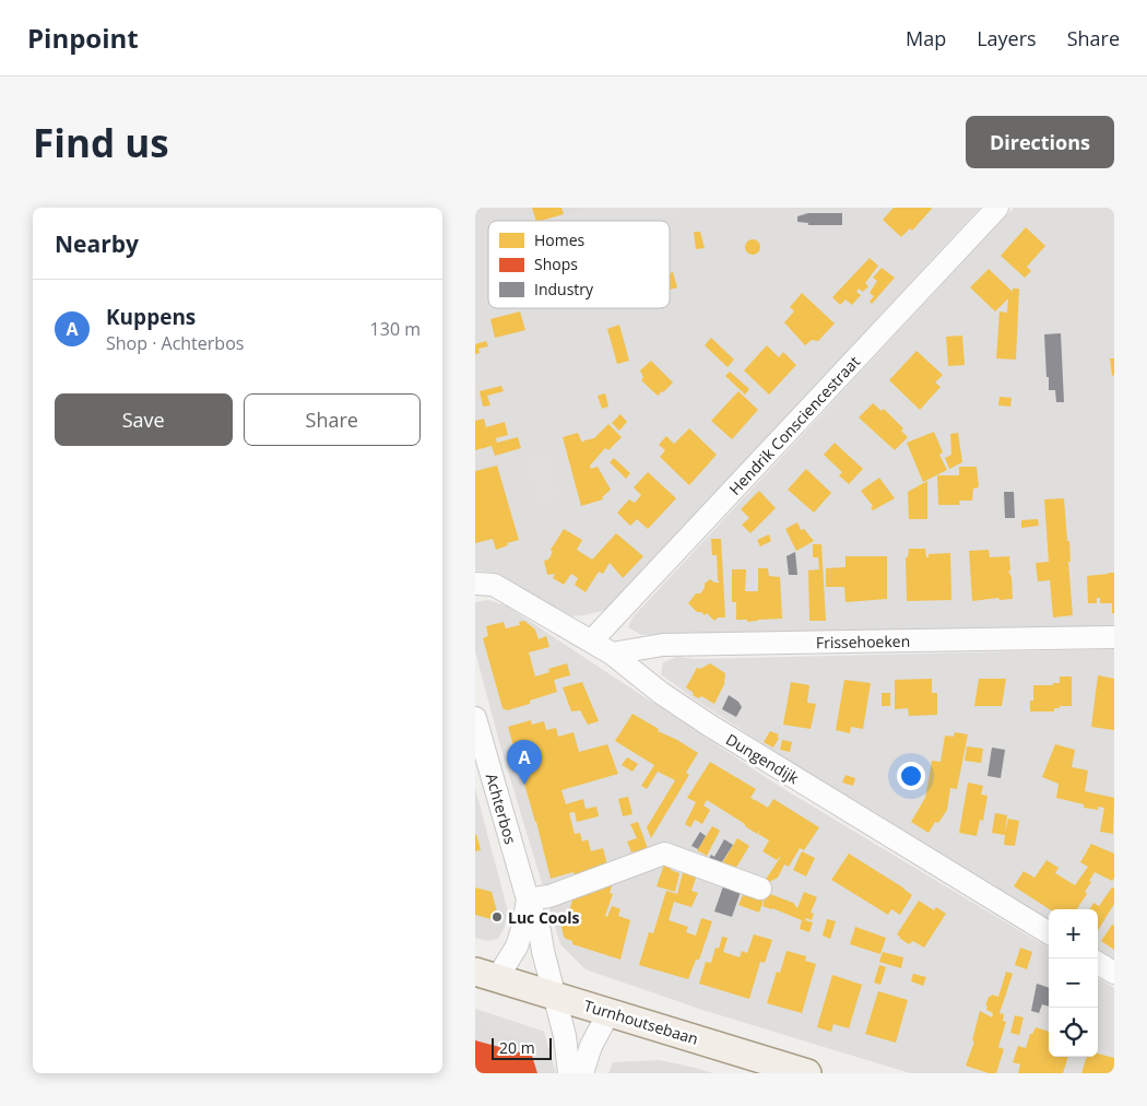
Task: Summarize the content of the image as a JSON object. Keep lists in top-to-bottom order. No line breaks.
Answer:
{"streets":{"main road":["Turnhoutsebaan"],"street":["Hendrik Consciencestraat","Frissehoeken","Dungendijk","Achterbos"]},"crossings":[["Hendrik Consciencestraat","Dungendijk"],["Frissehoeken","Dungendijk"],["Achterbos","Turnhoutsebaan"]],"places":["Luc Cools"],"legend":["Homes","Shops","Industry"],"scale_bar":"20 m","page":{"header":"Pinpoint","nav":["Map","Layers","Share"],"buttons":["Directions",["Save","Share"]],"title":"Find us","heading":"Nearby","list":[{"mark":"A","name":"Kuppens","note":"Shop · Achterbos","value":"130 m"}],"pins":"A","map_buttons":["+","−"],"scale":"20 m"}}
